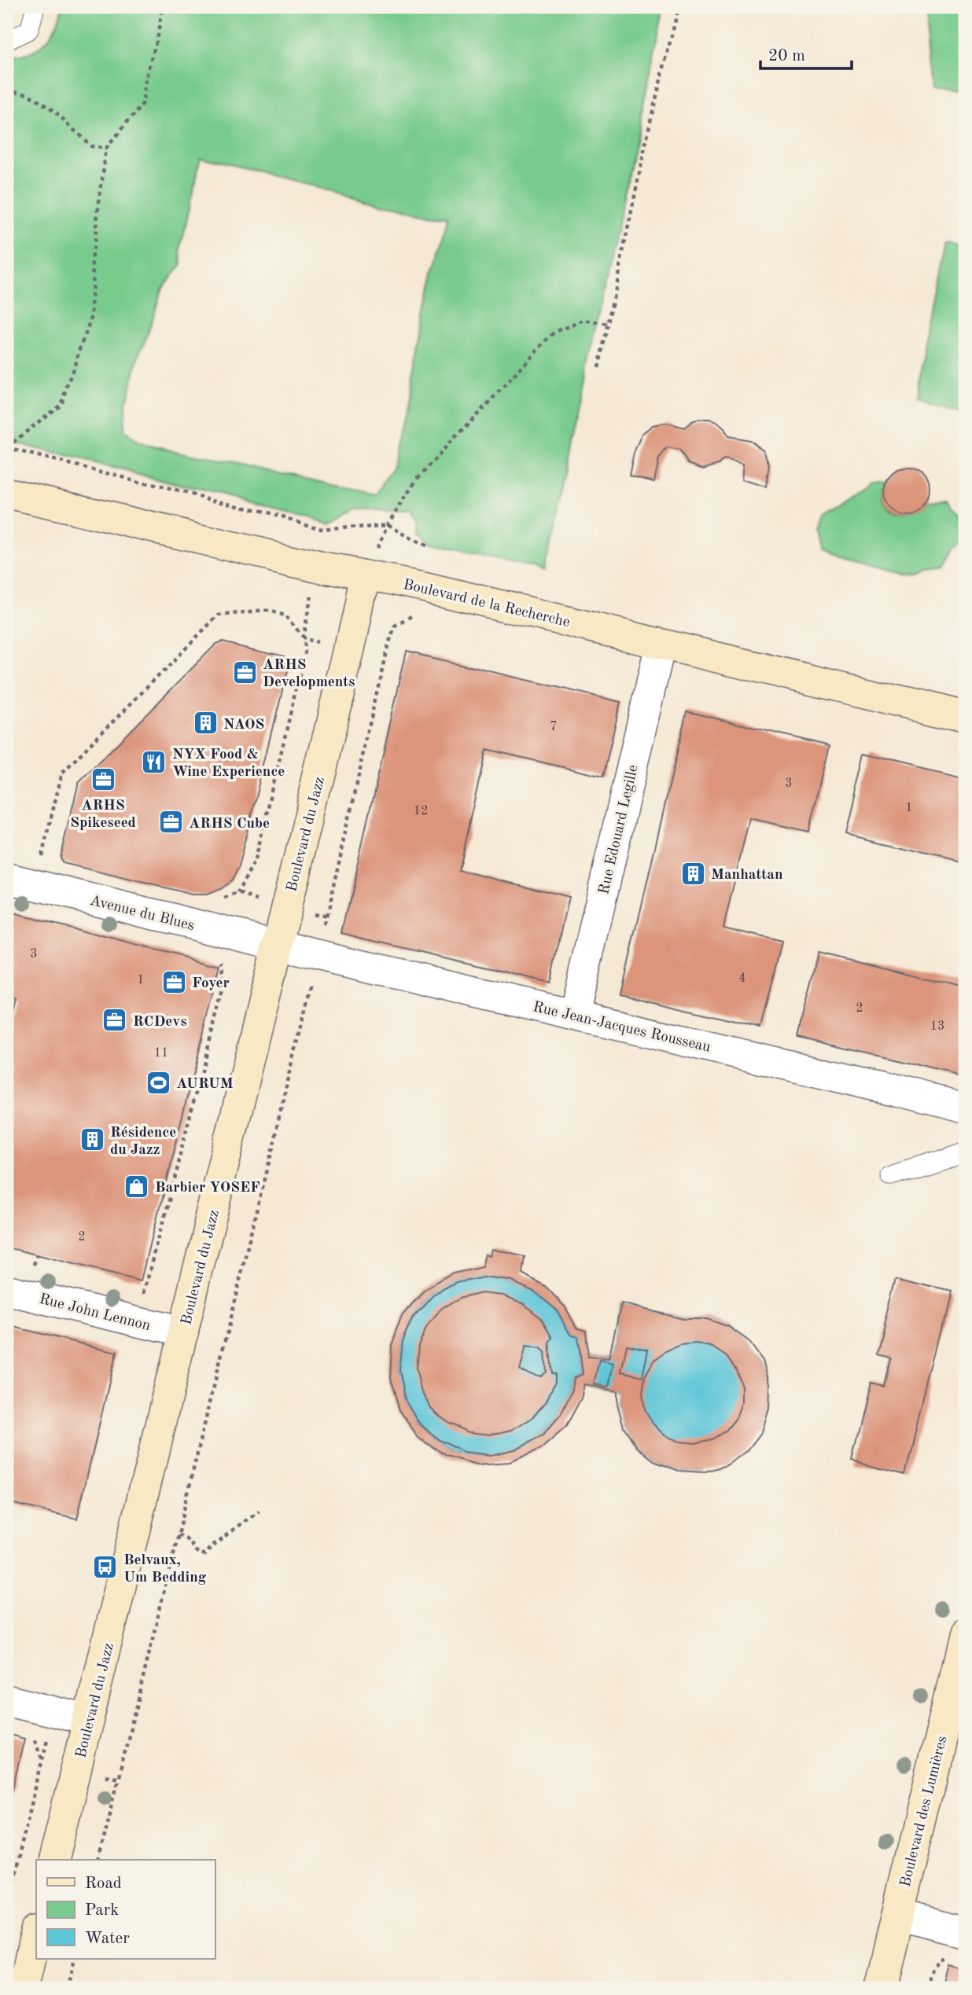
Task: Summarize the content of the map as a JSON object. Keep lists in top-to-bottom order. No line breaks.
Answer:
{"streets":{"main road":["Boulevard de la Recherche","Boulevard du Jazz","Boulevard des Lumières"],"street":["Rue Edouard Legille","Avenue du Blues","Rue Jean-Jacques Rousseau","Rue John Lennon"]},"crossings":[["Boulevard de la Recherche","Rue Edouard Legille"],["Boulevard de la Recherche","Boulevard du Jazz"],["Rue Edouard Legille","Rue Jean-Jacques Rousseau"],["Boulevard du Jazz","Avenue du Blues"],["Boulevard du Jazz","Rue Jean-Jacques Rousseau"],["Boulevard du Jazz","Rue John Lennon"],["Avenue du Blues","Rue Jean-Jacques Rousseau"]],"places":{"office":["ARHS Developments","ARHS Spikeseed","ARHS Cube","Foyer","RCDevs"],"building":["NAOS","Manhattan","Résidence du Jazz"],"restaurant":["NYX Food & Wine Experience"],"sports":["AURUM"],"shop":["Barbier YOSEF"],"bus stop":["Belvaux, Um Bedding"]},"house_numbers":["7","3","1","12","3","4","1","2","13","11","2"],"legend":["Road","Park","Water"],"scale_bar":"20 m"}
